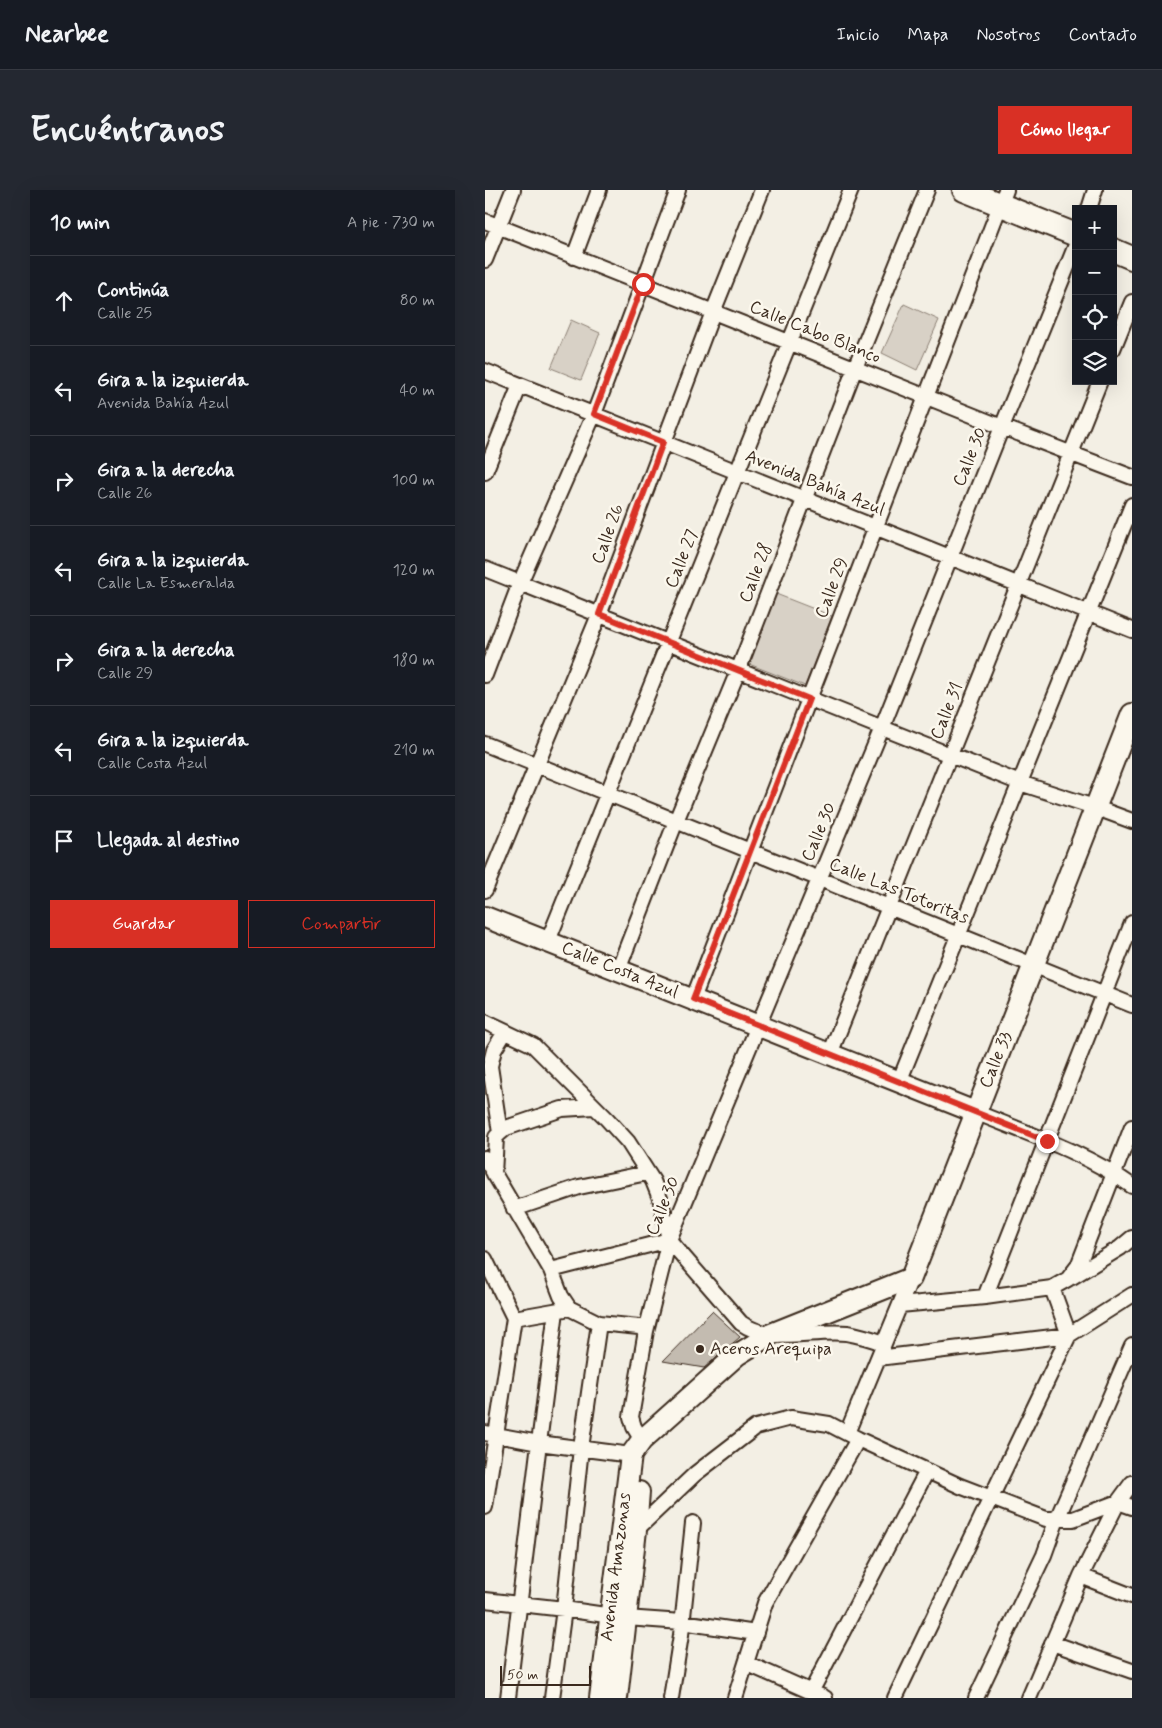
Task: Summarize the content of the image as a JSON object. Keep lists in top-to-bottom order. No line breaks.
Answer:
{"streets":{"street":["Calle Cabo Blanco","Calle 30","Avenida Bahía Azul","Calle 26","Calle 27","Calle 28","Calle 29","Calle 31","Calle Las Totoritas","Calle Costa Azul","Calle 33","Avenida Amazonas"]},"crossings":[["Calle Cabo Blanco","Calle 30"],["Calle Cabo Blanco","Calle 26"],["Calle Cabo Blanco","Calle 27"],["Calle Cabo Blanco","Calle 28"],["Calle Cabo Blanco","Calle 29"],["Calle Cabo Blanco","Calle 31"],["Calle 30","Avenida Bahía Azul"],["Calle 30","Calle Las Totoritas"],["Calle 30","Calle Costa Azul"],["Calle 30","Avenida Amazonas"],["Avenida Bahía Azul","Calle 26"],["Avenida Bahía Azul","Calle 27"],["Avenida Bahía Azul","Calle 28"],["Avenida Bahía Azul","Calle 29"],["Avenida Bahía Azul","Calle 31"],["Calle 26","Calle Las Totoritas"],["Calle 27","Calle Las Totoritas"],["Calle 27","Calle Costa Azul"],["Calle 28","Calle Las Totoritas"],["Calle 28","Calle Costa Azul"],["Calle 29","Calle Las Totoritas"],["Calle 29","Calle Costa Azul"],["Calle 31","Calle Las Totoritas"],["Calle 31","Calle Costa Azul"],["Calle Las Totoritas","Calle 33"],["Calle Costa Azul","Calle 33"]],"places":["Aceros Arequipa"],"scale_bar":"50 m","page":{"header":"Nearbee","nav":["Inicio","Mapa","Nosotros","Contacto"],"buttons":["Cómo llegar",["Guardar","Compartir"]],"title":"Encuéntranos","heading":["10 min","A pie · 730 m"],"map_buttons":["+","−"],"list":[["Continúa","Calle 25","80 m"],["Gira a la izquierda","Avenida Bahía Azul","40 m"],["Gira a la derecha","Calle 26","100 m"],["Gira a la izquierda","Calle La Esmeralda","120 m"],["Gira a la derecha","Calle 29","180 m"],["Gira a la izquierda","Calle Costa Azul","210 m"],"Llegada al destino"],"scale":"50 m"}}
